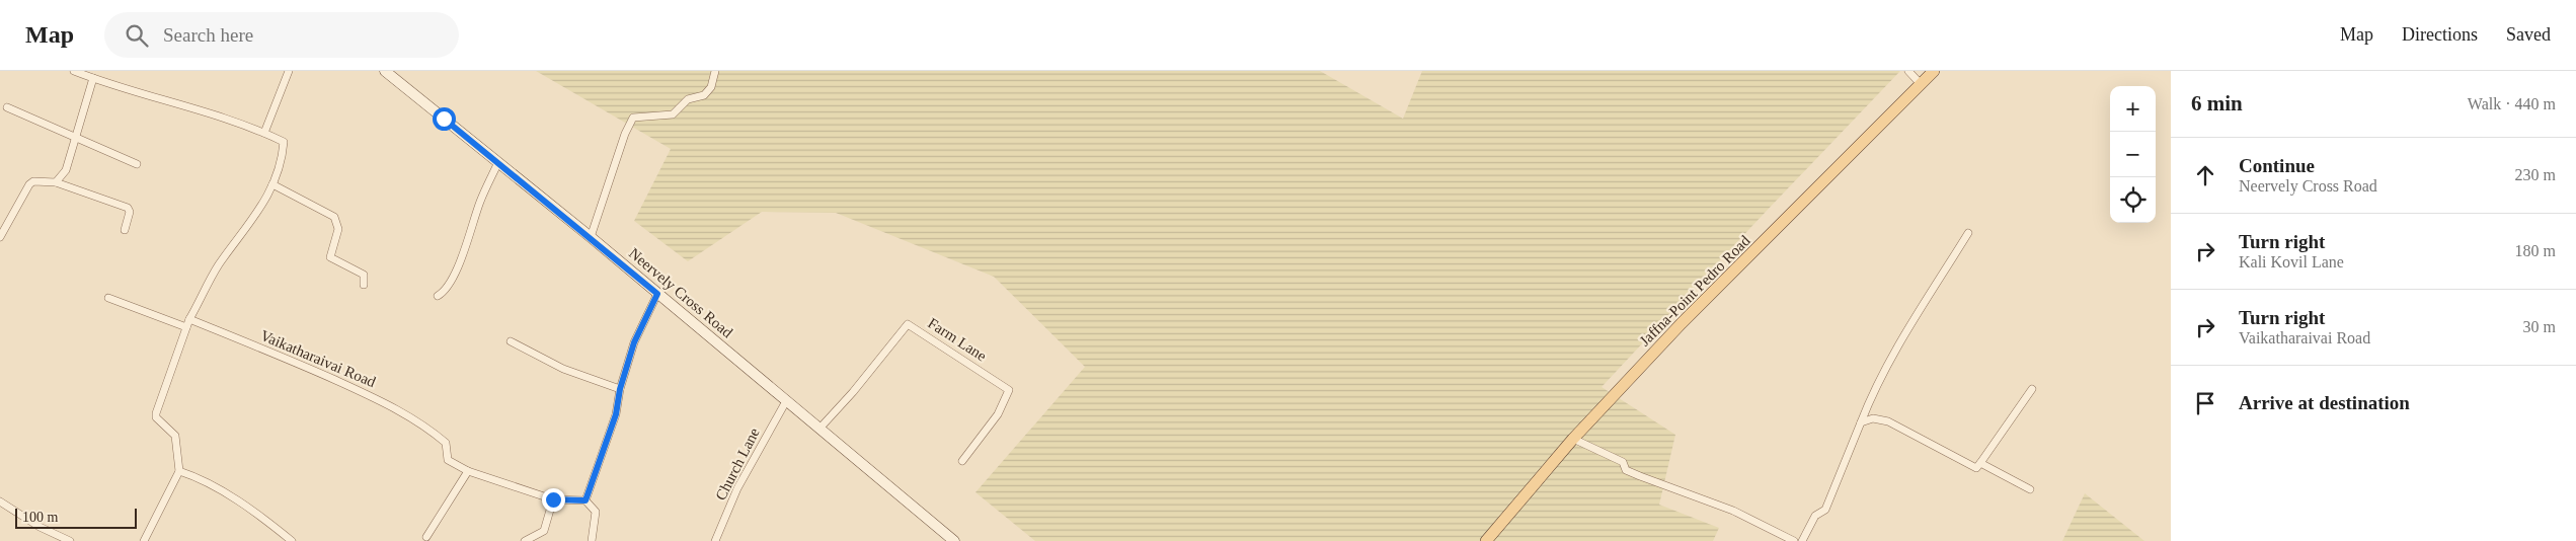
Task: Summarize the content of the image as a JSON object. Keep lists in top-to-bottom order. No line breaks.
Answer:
{"streets":{"main road":["Jaffna-Point Pedro Road"],"street":["Neervely Cross Road","Farm Lane","Vaikatharaivai Road","Church Lane"]},"crossings":[["Neervely Cross Road","Farm Lane"],["Neervely Cross Road","Church Lane"]],"scale_bar":"100 m","page":{"header":"Map","search":"Search here","nav":["Map","Directions","Saved"],"heading":["6 min","Walk · 440 m"],"map_buttons":["+","−"],"list":[["Continue","Neervely Cross Road","230 m"],["Turn right","Kali Kovil Lane","180 m"],["Turn right","Vaikatharaivai Road","30 m"],"Arrive at destination"],"scale":"100 m"}}
